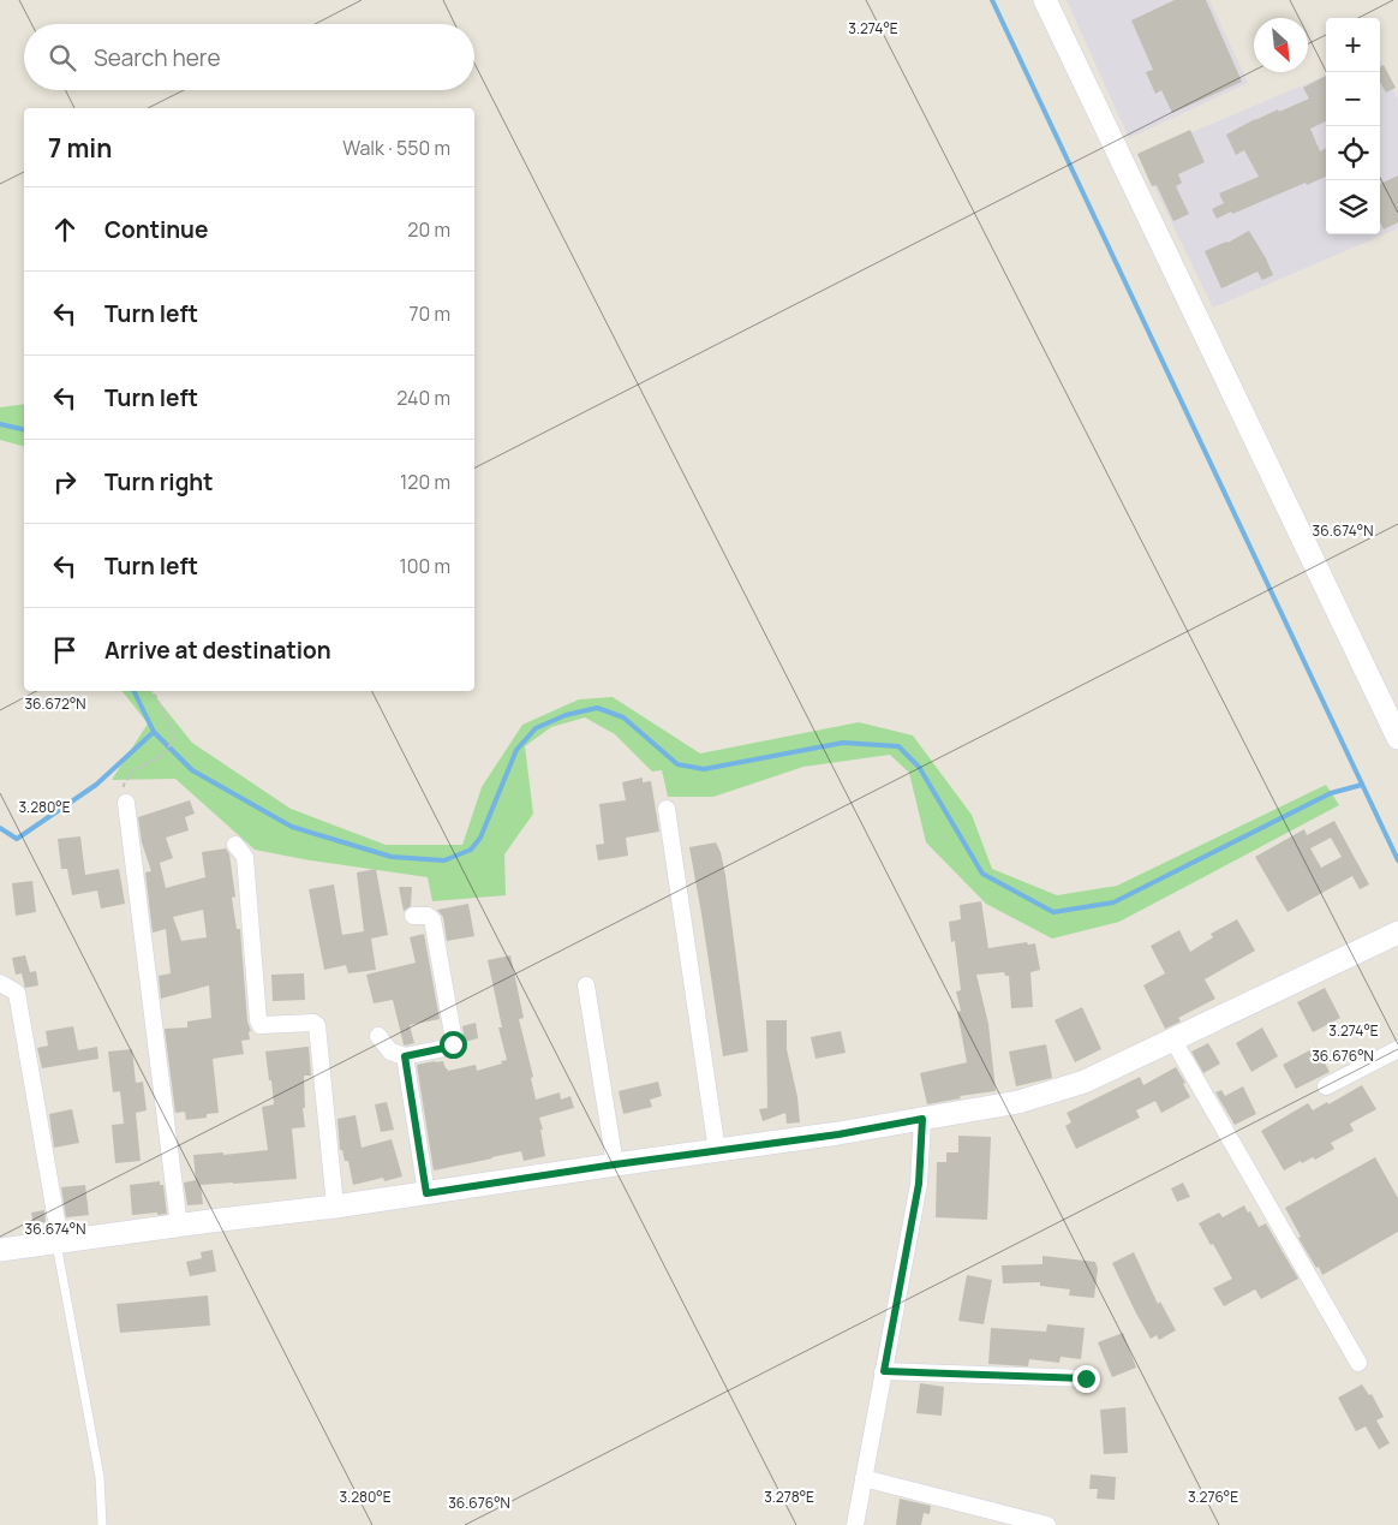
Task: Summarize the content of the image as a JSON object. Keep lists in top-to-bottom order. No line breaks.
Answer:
{"north":"bottom right","page":{"map_buttons":["+","−"],"search":"Search here","heading":["7 min","Walk · 550 m"],"list":[["Continue","20 m"],["Turn left","70 m"],["Turn left","240 m"],["Turn right","120 m"],["Turn left","100 m"],"Arrive at destination"]},"coordinates":["3.274°E","36.674°N","36.672°N","3.280°E","36.676°N","3.278°E","3.276°E"]}
